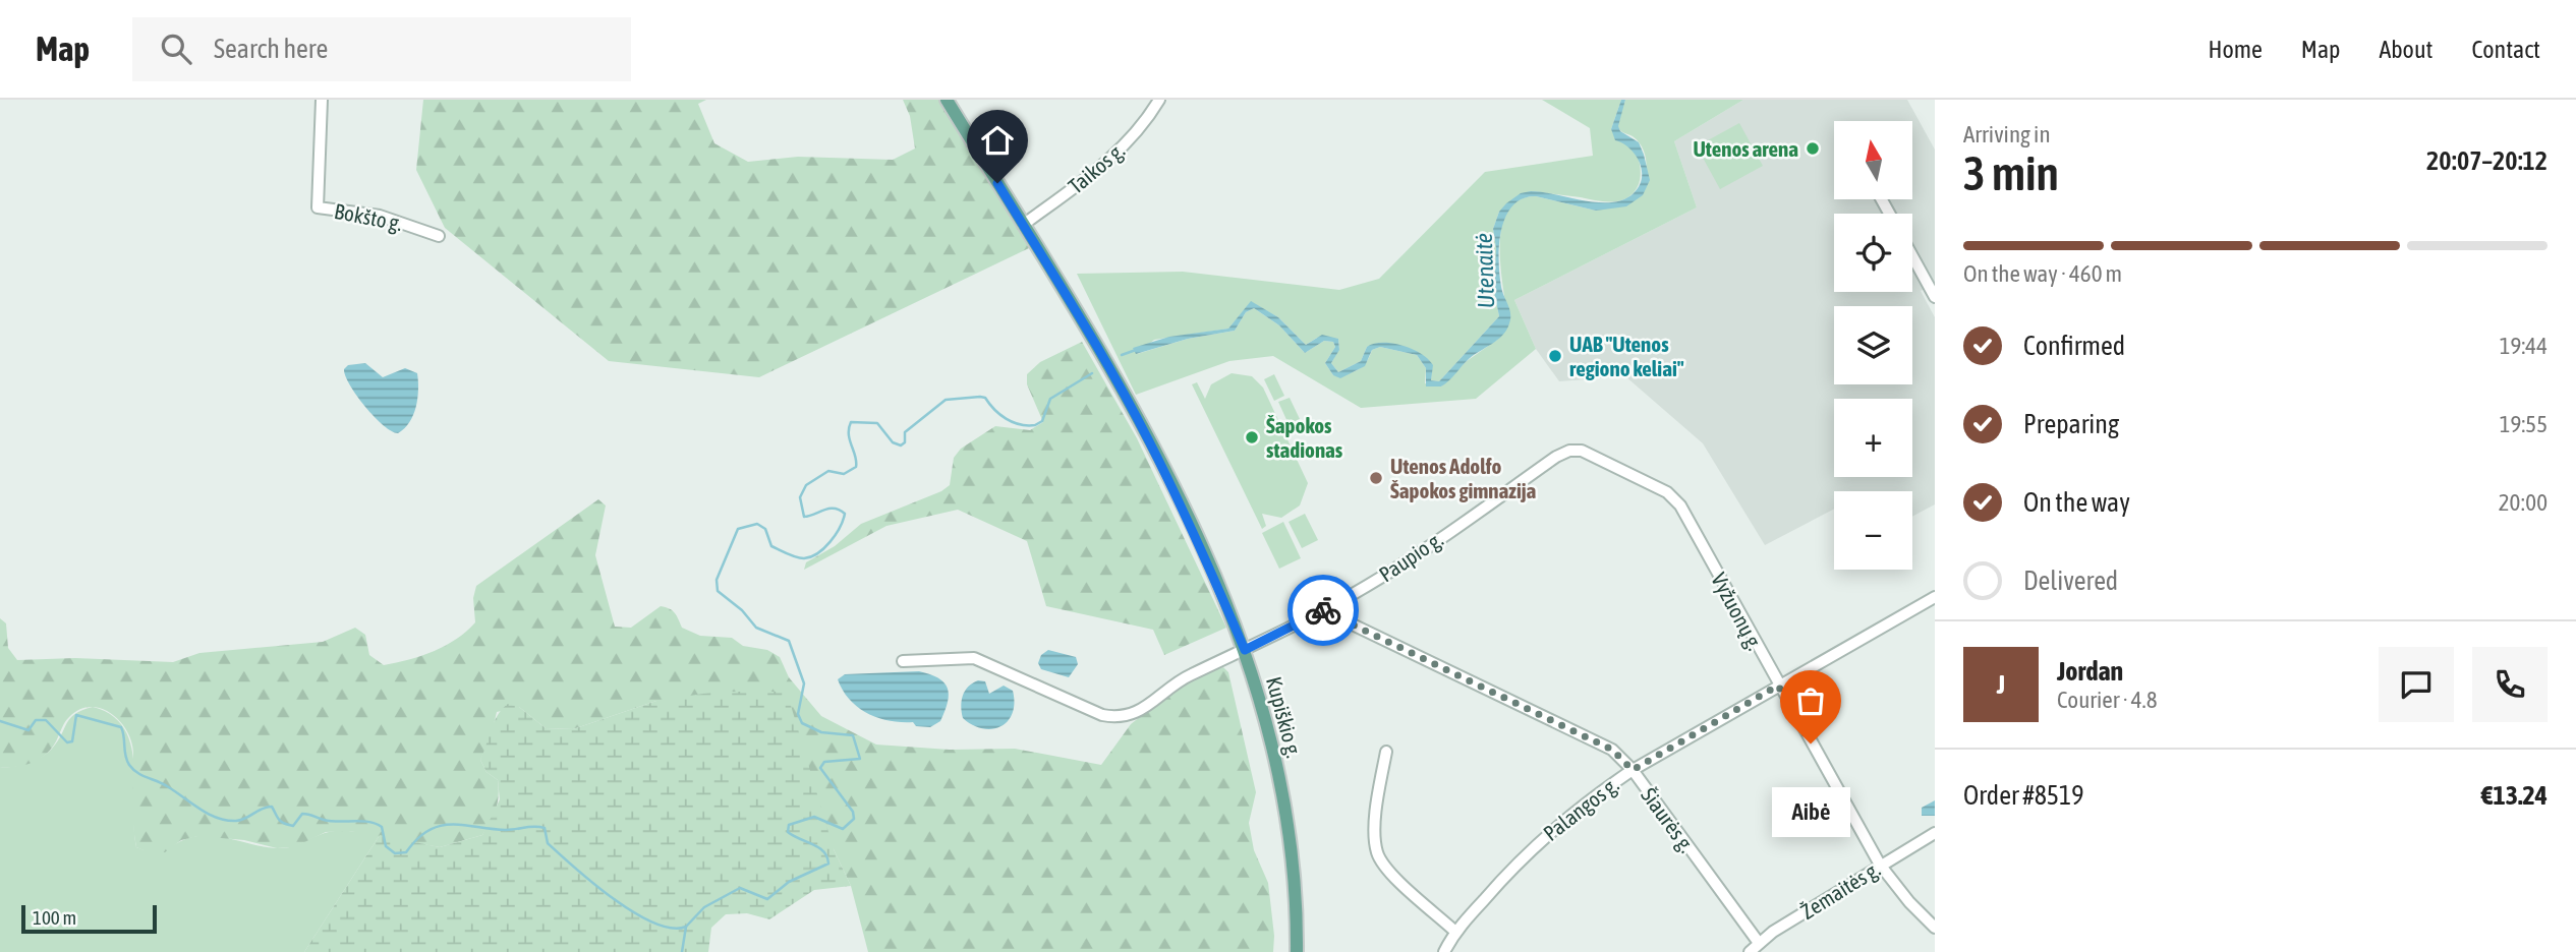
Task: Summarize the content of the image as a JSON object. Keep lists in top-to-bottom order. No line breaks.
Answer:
{"streets":{"main road":["Kupiškio g."],"street":["Taikos g.","Bokšto g.","Paupio g.","Vyžuonų g.","Palangos g.","Šiaurės g.","Žemaitės g."]},"crossings":[["Taikos g.","Kupiškio g."],["Paupio g.","Vyžuonų g."],["Paupio g.","Kupiškio g."],["Paupio g.","Šiaurės g."],["Vyžuonų g.","Palangos g."],["Vyžuonų g.","Žemaitės g."],["Palangos g.","Šiaurės g."],["Šiaurės g.","Žemaitės g."]],"water":["Utenaitė"],"places":["Utenos arena","UAB \"Utenos regiono keliai\"","Šapokos stadionas","Utenos Adolfo Šapokos gimnazija","Aibė"],"scale_bar":"100 m","north":"top","page":{"header":"Map","search":"Search here","nav":["Home","Map","About","Contact"],"heading":["3 min","Arriving in","20:07–20:12"],"panel":["Jordan","Courier · 4.8","Order #8519","€13.24"],"map_buttons":["+","−"],"bar":"On the way · 460 m","list":[["Confirmed","19:44"],["Preparing","19:55"],["On the way","20:00"],"Delivered"],"round":"J","bubble":"Aibė","scale":"100 m"}}
